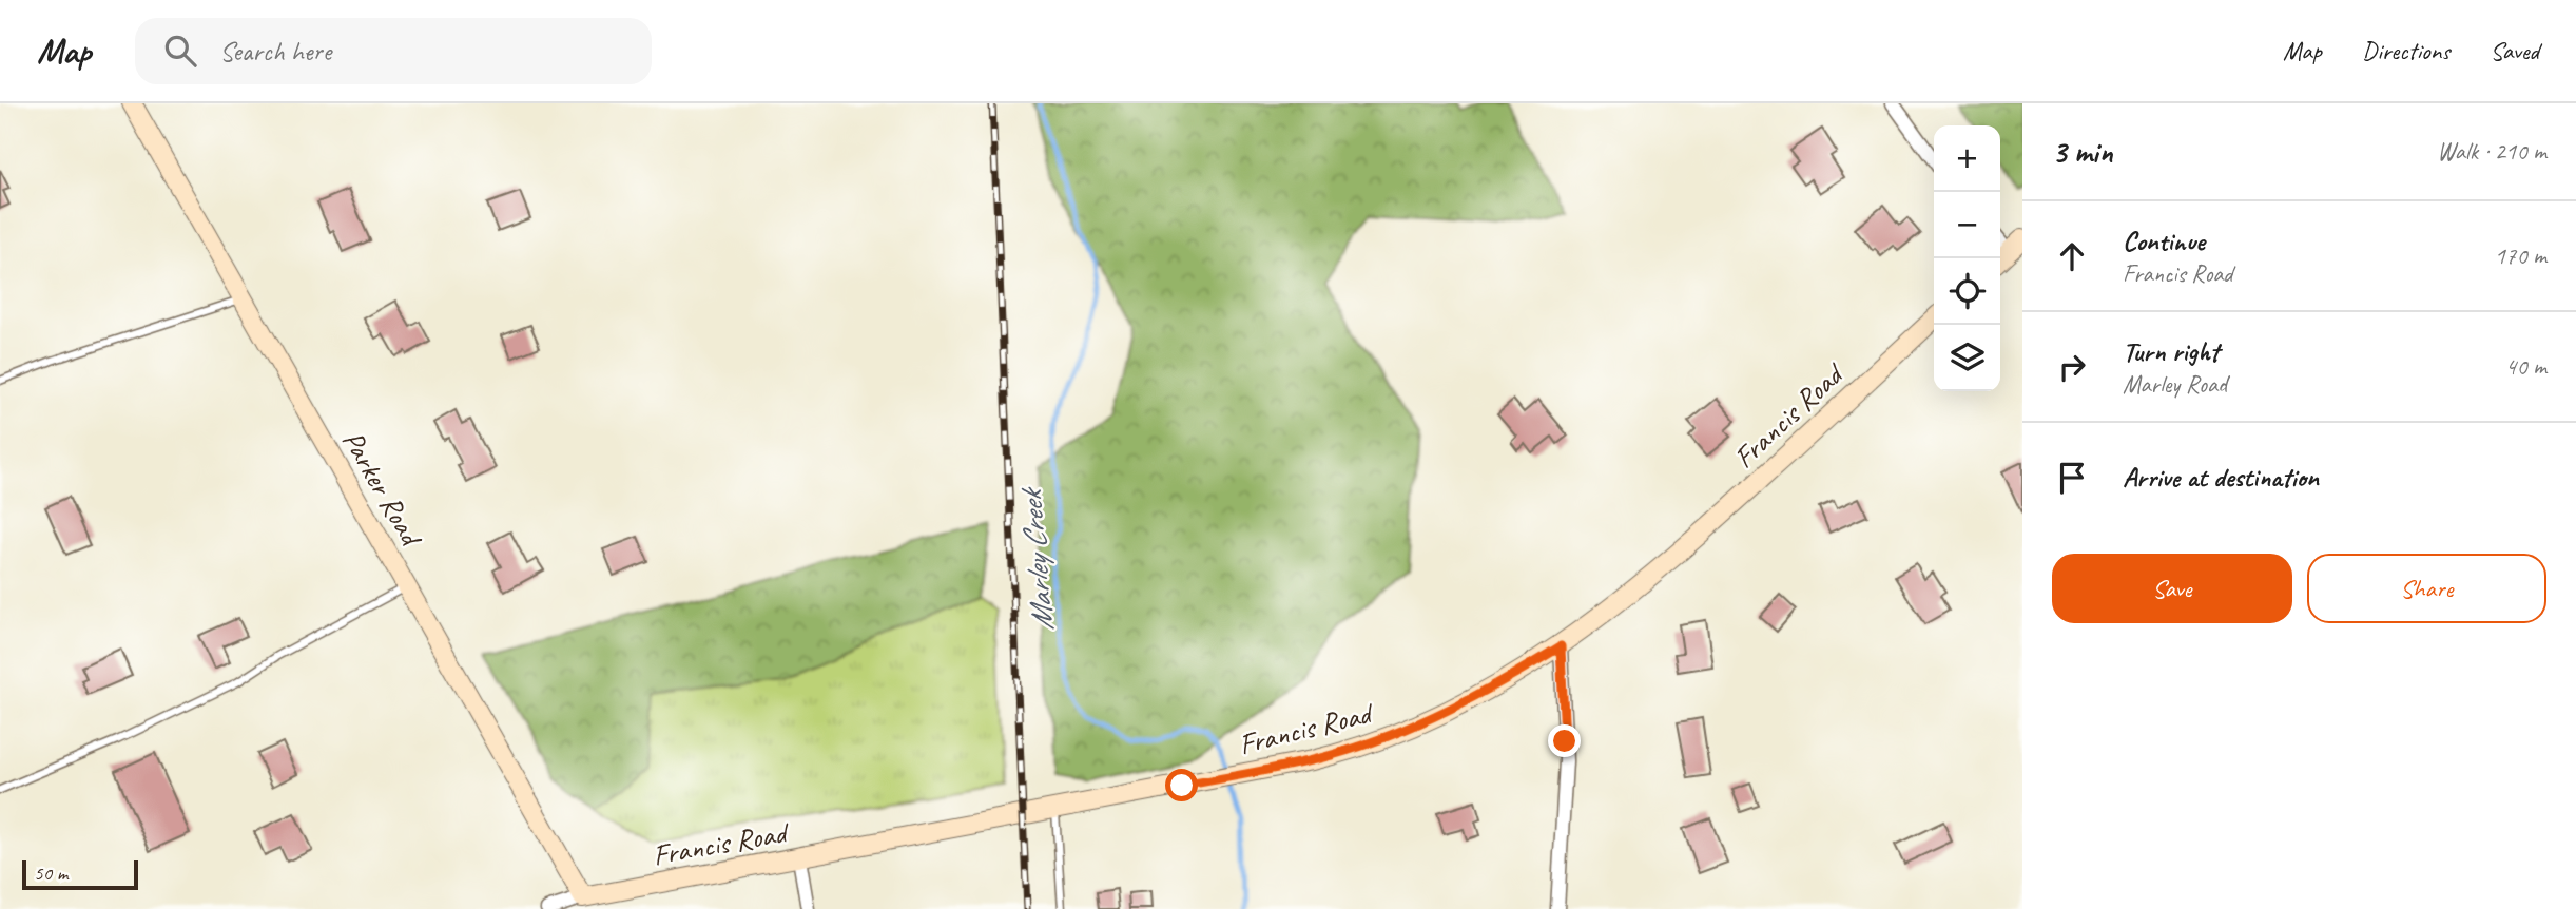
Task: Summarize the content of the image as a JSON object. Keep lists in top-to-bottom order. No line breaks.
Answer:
{"streets":{"street":["Francis Road","Parker Road"]},"crossings":[["Francis Road","Parker Road"]],"water":["Marley Creek"],"scale_bar":"50 m","page":{"header":"Map","search":"Search here","nav":["Map","Directions","Saved"],"heading":["3 min","Walk · 210 m"],"map_buttons":["+","−"],"list":[["Continue","Francis Road","170 m"],["Turn right","Marley Road","40 m"],"Arrive at destination"],"buttons":["Save","Share"],"scale":"50 m"}}
